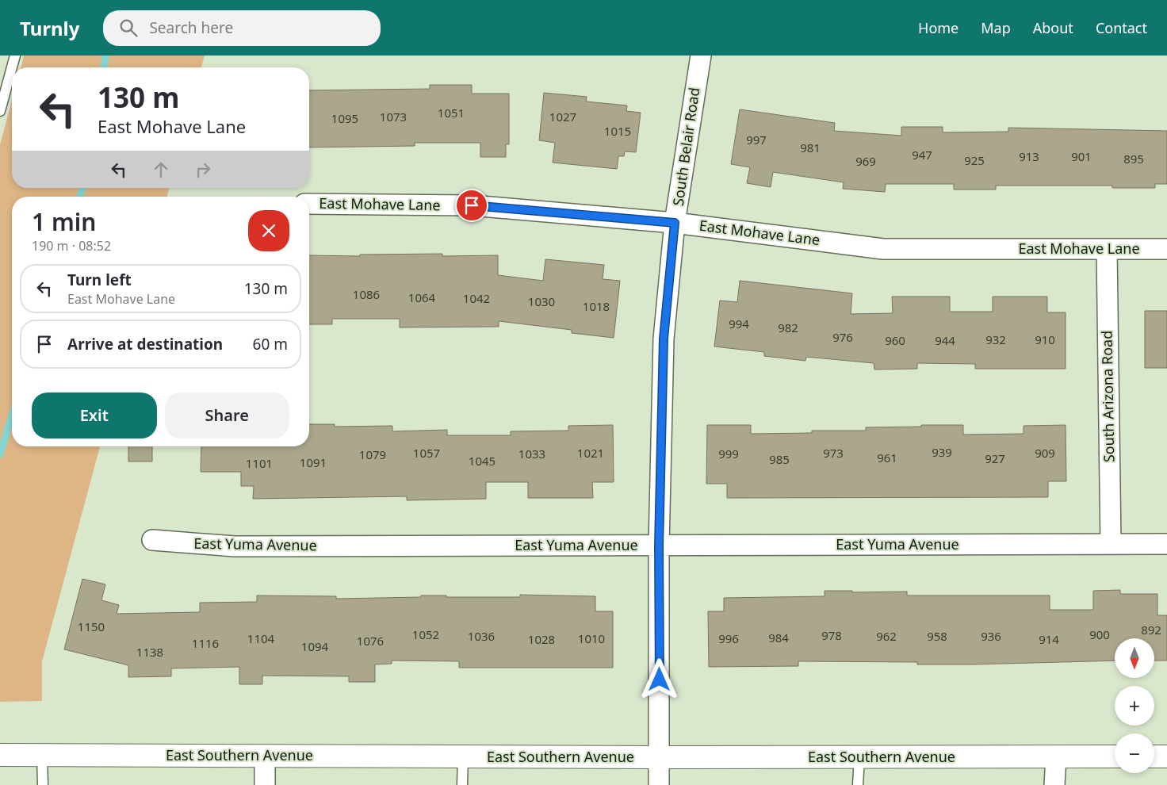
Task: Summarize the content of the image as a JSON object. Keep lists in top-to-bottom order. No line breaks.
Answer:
{"streets":{"main road":["East Southern Avenue"],"street":["South Belair Road","East Mohave Lane","South Arizona Road","East Yuma Avenue"]},"crossings":[["South Belair Road","East Mohave Lane"],["South Belair Road","East Yuma Avenue"],["South Belair Road","East Southern Avenue"],["East Mohave Lane","South Arizona Road"],["South Arizona Road","East Yuma Avenue"]],"house_numbers":["1051","1073","1027","1095","1015","997","981","947","913","901","895","925","969","1086","1064","1042","1030","1018","994","982","976","932","910","960","944","939","1057","1021","973","909","1033","999","1079","961","927","985","1045","1091","1101","1150","892","1052","900","978","1036","962","958","936","984","1104","1010","996","1028","914","1076","1116","1094","1138"],"north":"bottom","page":{"header":"Turnly","search":"Search here","nav":["Home","Map","About","Contact"],"turn":["130 m","East Mohave Lane"],"heading":["1 min","190 m · 08:52"],"list":[{"name":"Turn left","note":"East Mohave Lane","value":"130 m"},{"name":"Arrive at destination","value":"60 m"}],"buttons":["Exit","Share"],"map_buttons":["+","−"]}}
